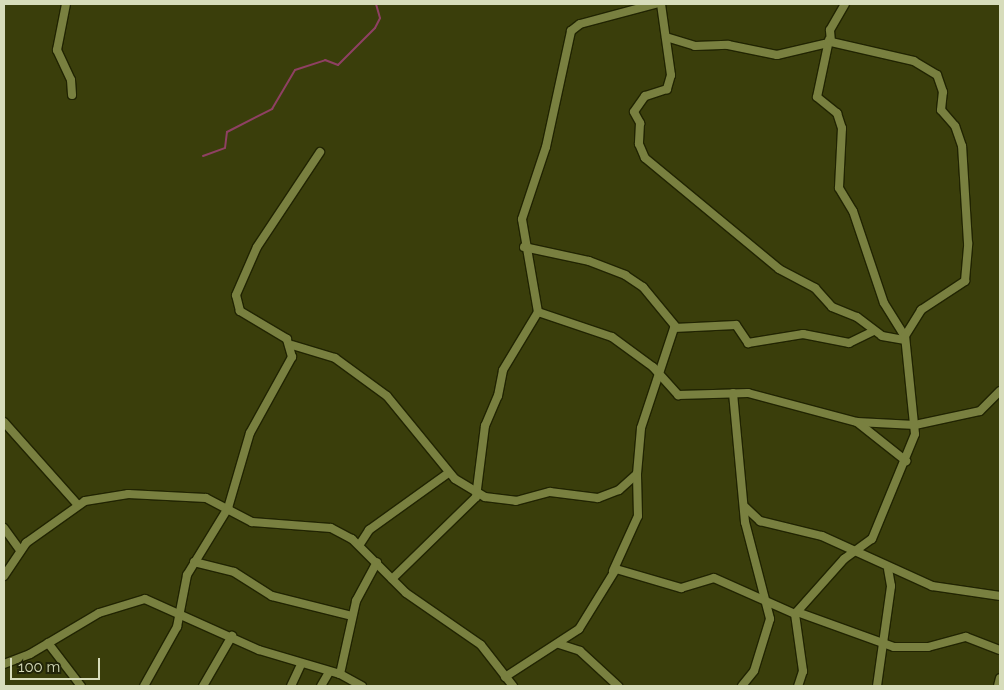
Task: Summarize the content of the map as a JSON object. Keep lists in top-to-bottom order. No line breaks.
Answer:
{"scale_bar":"100 m"}
